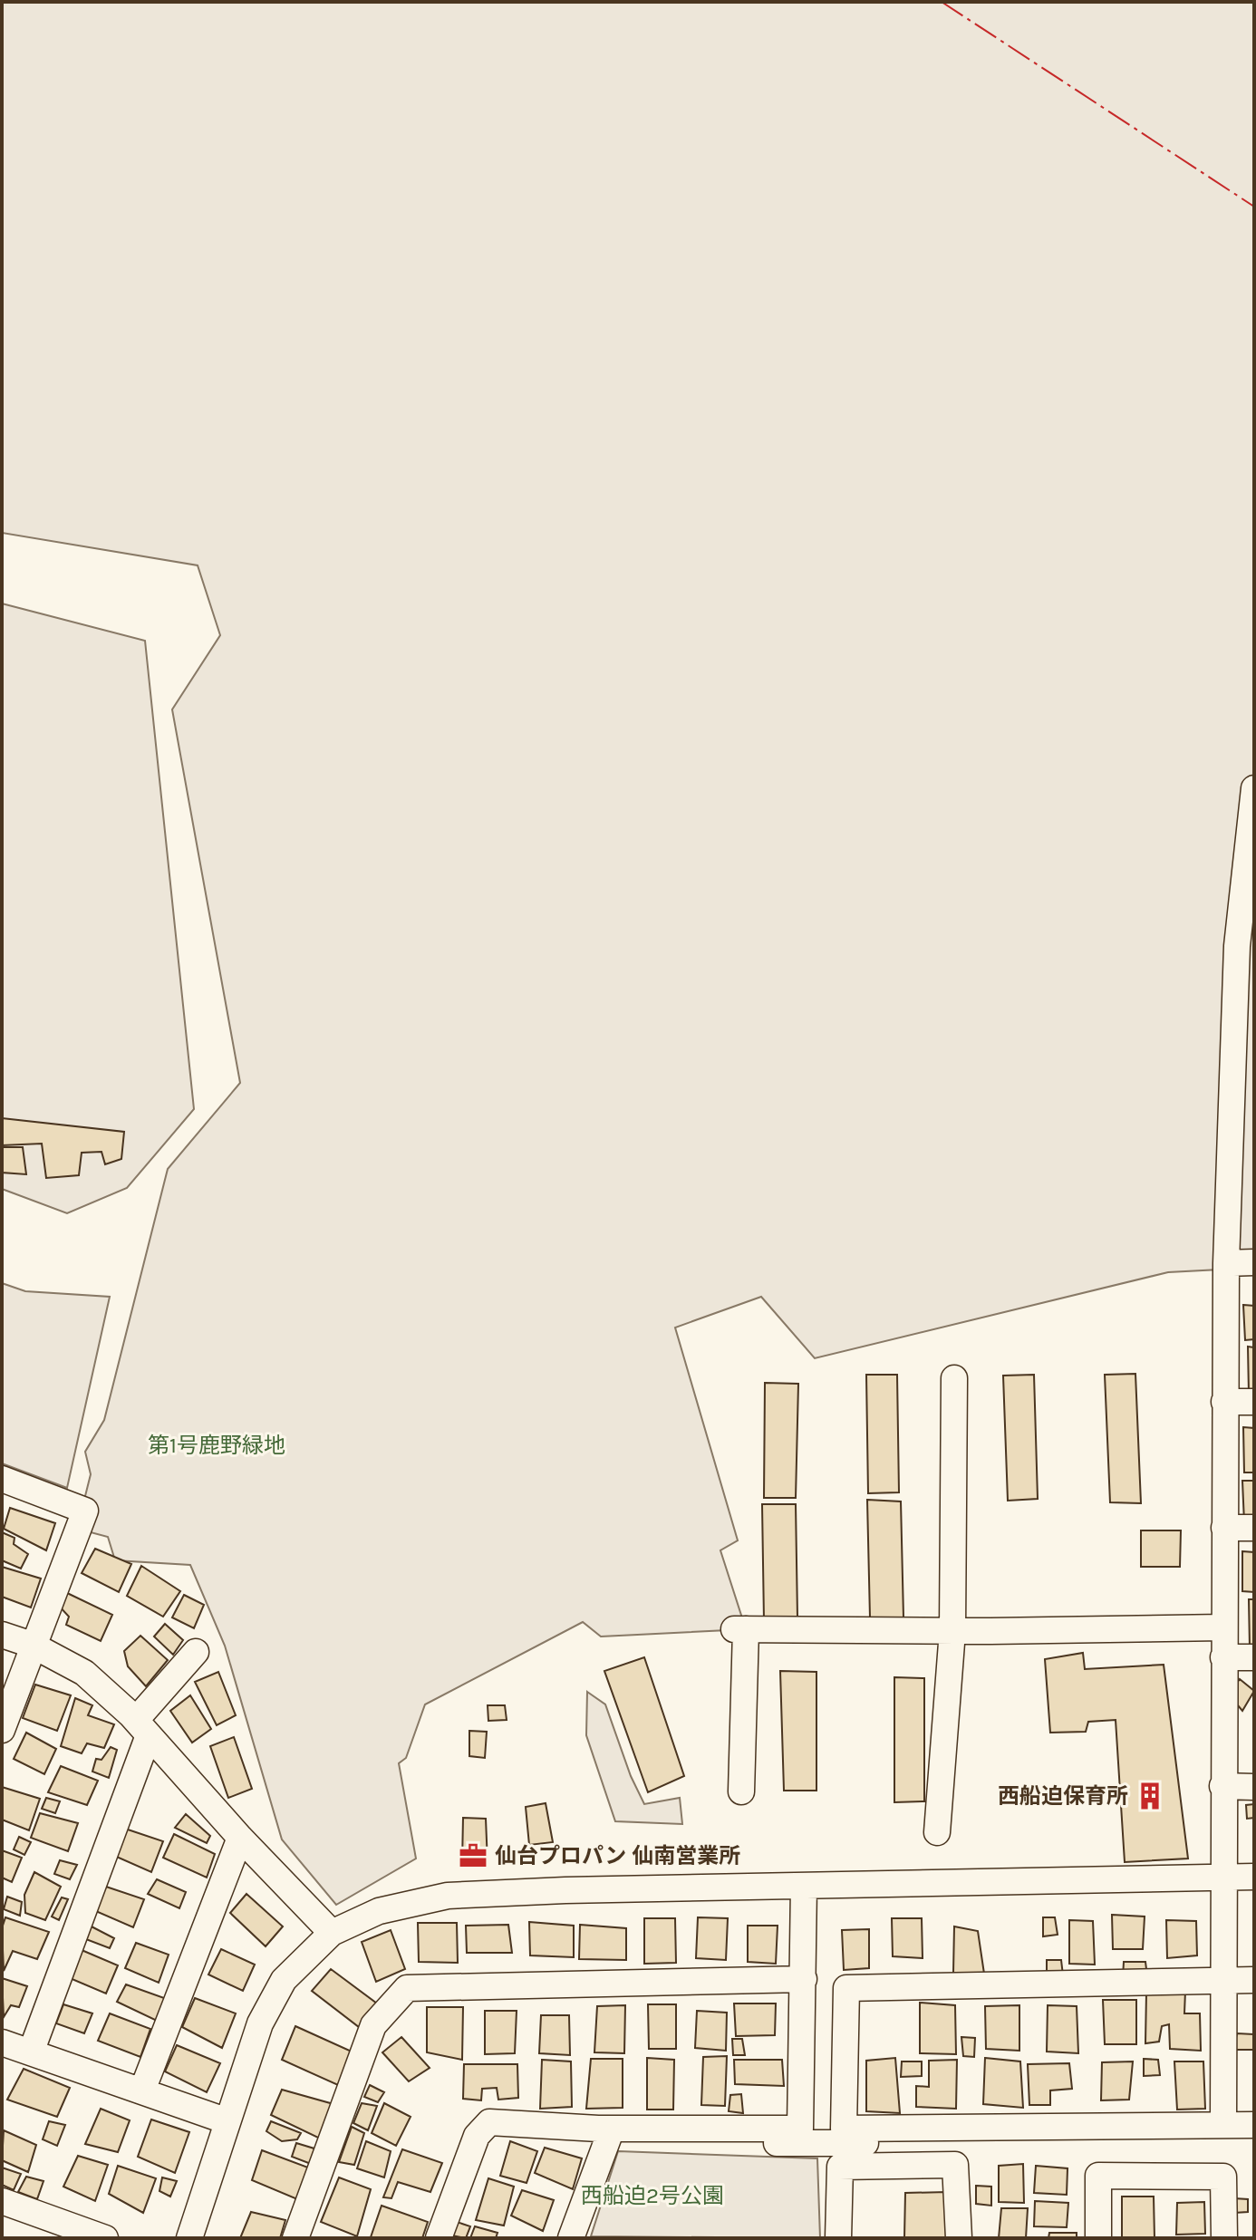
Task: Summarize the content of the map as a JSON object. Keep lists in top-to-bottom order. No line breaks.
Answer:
{"parks":["第1号鹿野緑地","西船迫2号公園"],"places":{"building":["西船迫保育所"],"office":["仙台プロパン 仙南営業所"]}}
